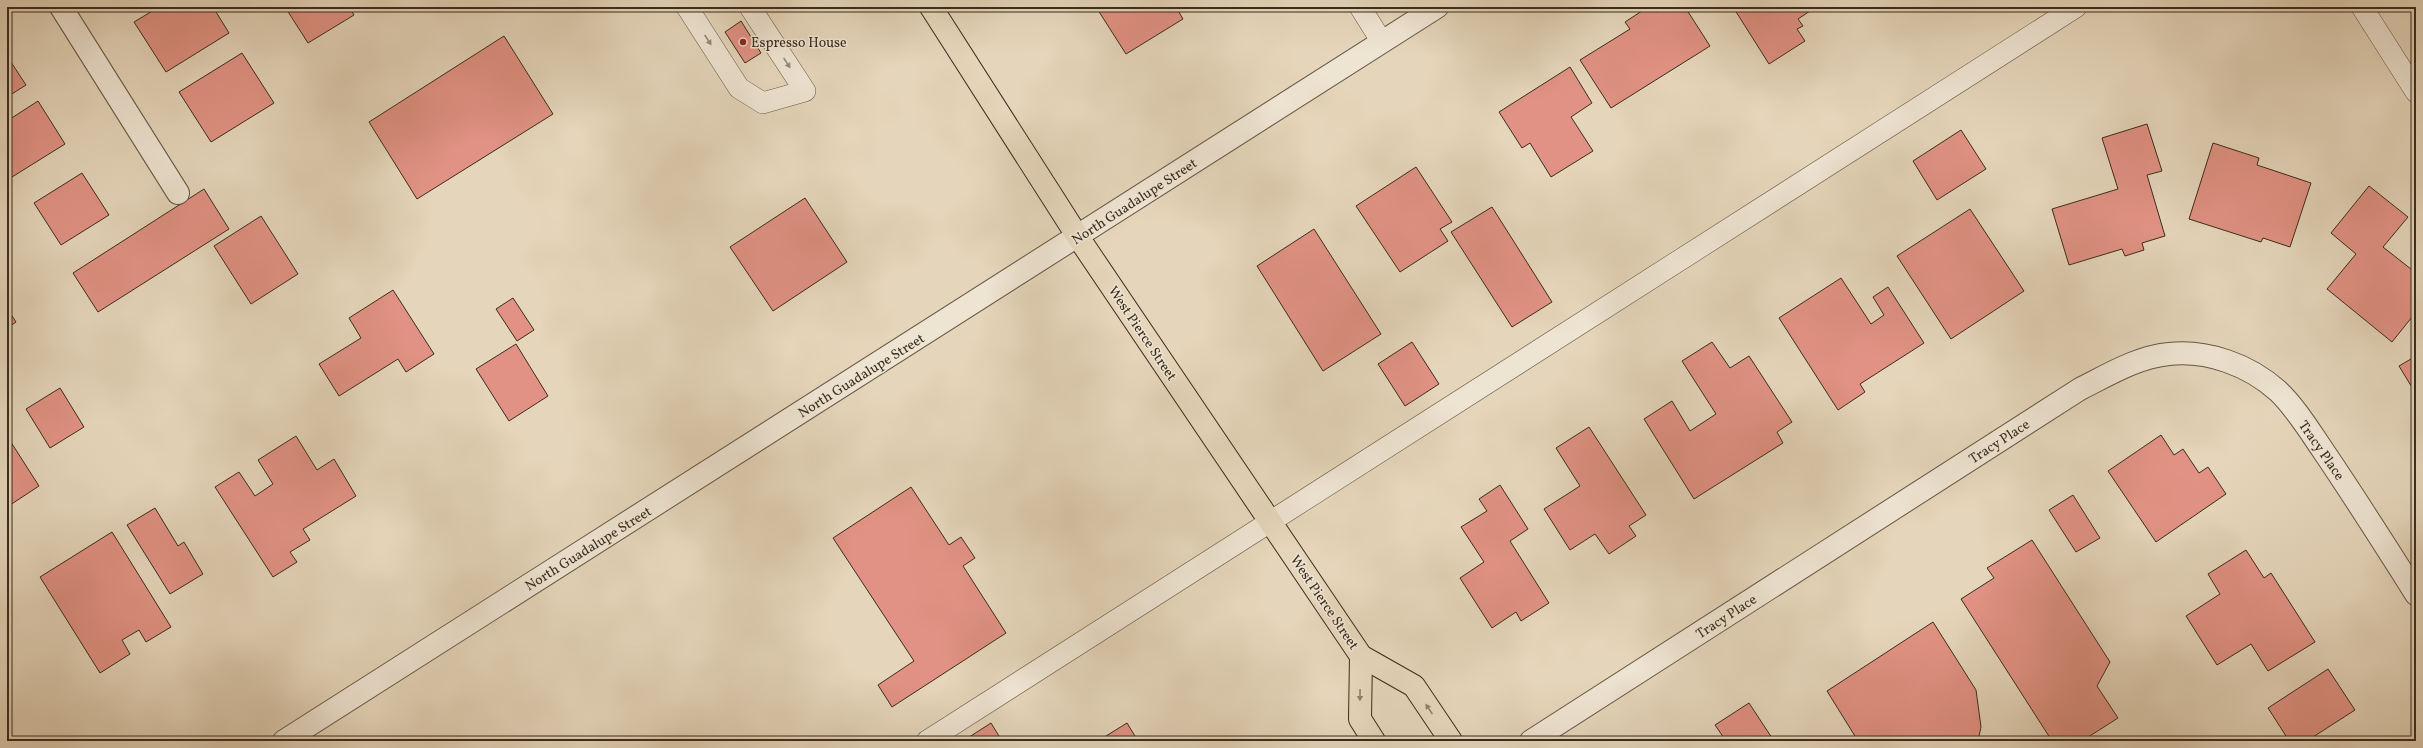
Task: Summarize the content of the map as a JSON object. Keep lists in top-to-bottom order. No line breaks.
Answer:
{"streets":{"highway":["West Pierce Street"],"street":["North Guadalupe Street","Tracy Place"]},"crossings":[["North Guadalupe Street","West Pierce Street"]],"places":["Espresso House"]}
